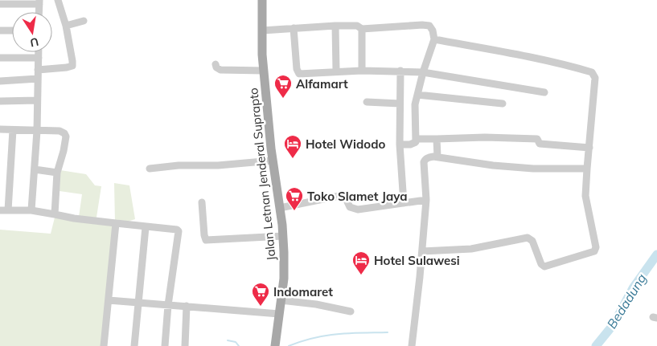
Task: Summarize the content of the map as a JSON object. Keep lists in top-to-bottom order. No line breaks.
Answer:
{"streets":{"main road":["Jalan Letnan Jenderal Suprapto"]},"water":["Bedadung"],"places":{"supermarket":["Alfamart","Toko Slamet Jaya","Indomaret"],"hotel":["Hotel Widodo","Hotel Sulawesi"]},"north":"bottom"}
